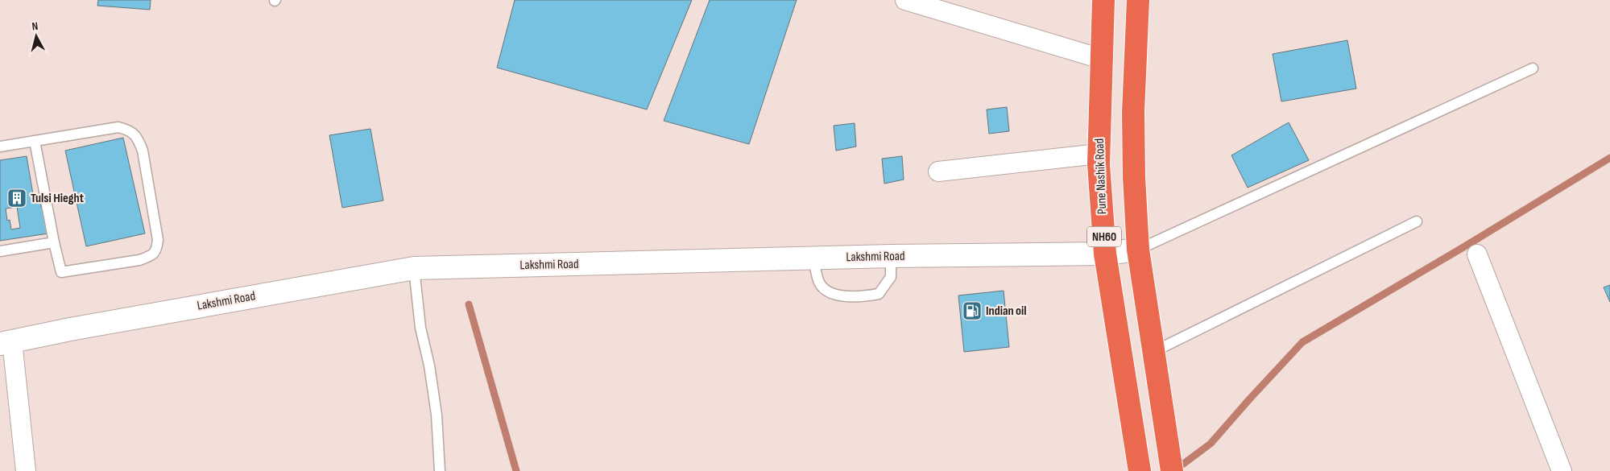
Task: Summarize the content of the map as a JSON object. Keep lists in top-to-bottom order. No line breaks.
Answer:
{"streets":{"highway":["Pune Nashik Road","NH60"],"main road":["Lakshmi Road"]},"crossings":[["Pune Nashik Road","Lakshmi Road"],["NH60","Lakshmi Road"]],"places":{"building":["Tulsi Hieght"],"fuel station":["Indian oil"]},"north":"top"}
